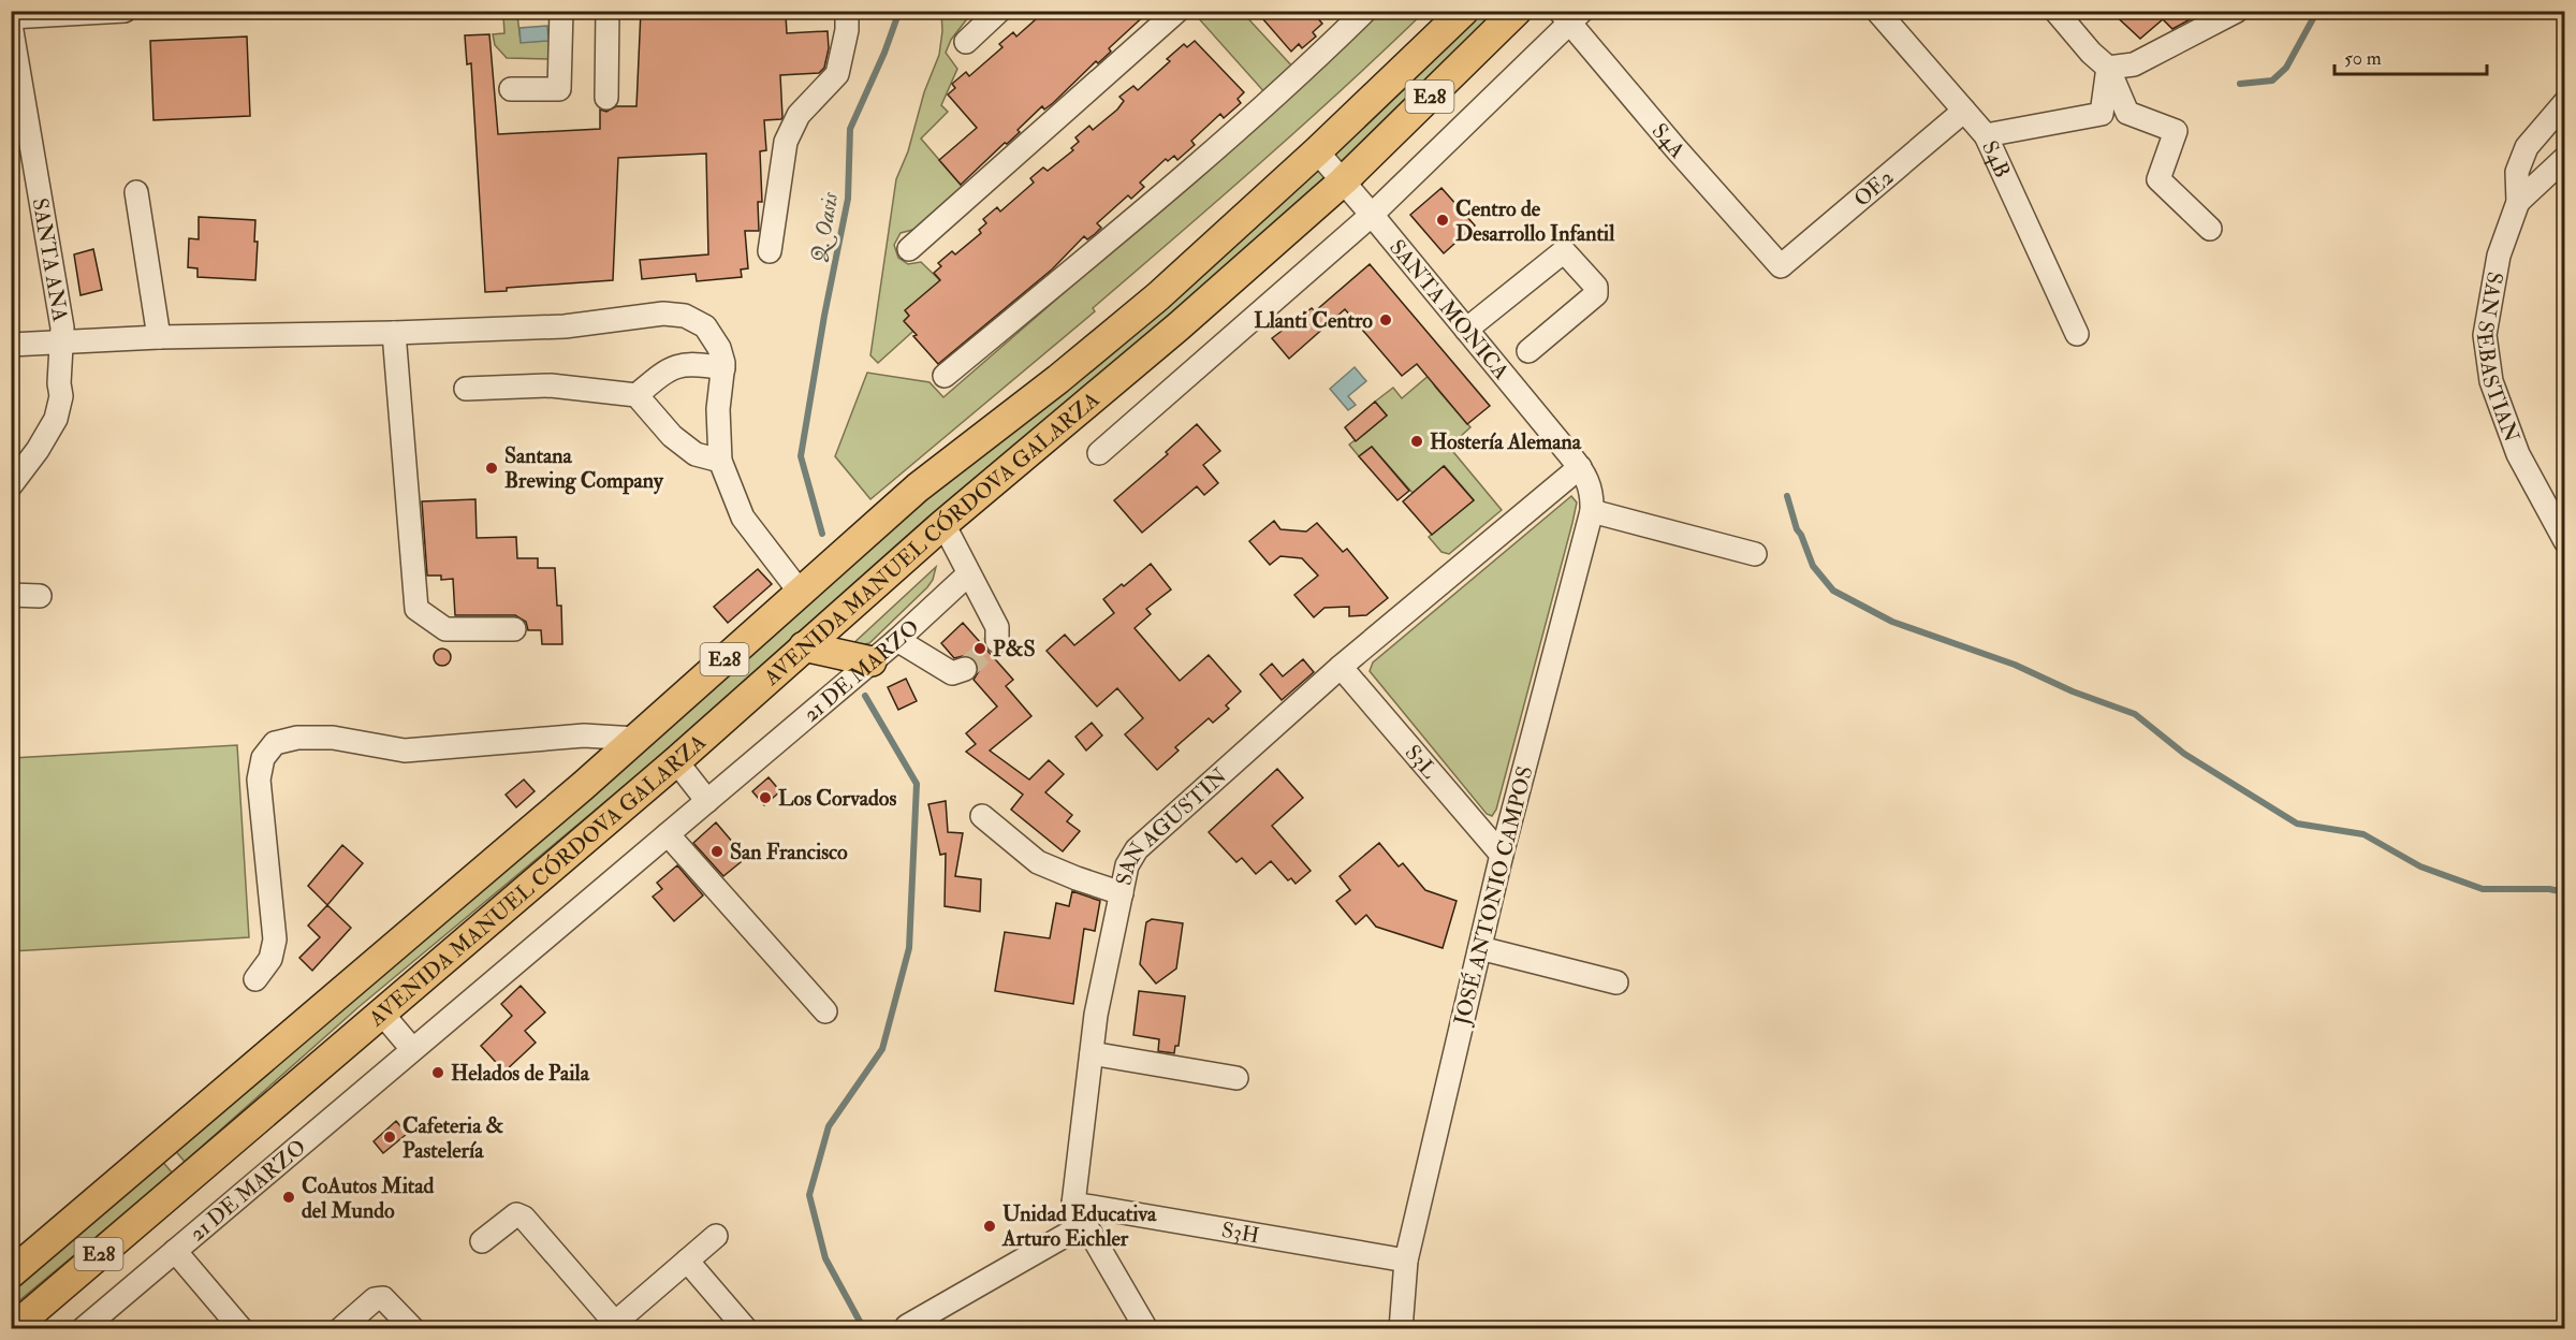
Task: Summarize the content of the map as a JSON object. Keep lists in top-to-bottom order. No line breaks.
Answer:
{"streets":{"main road":["E28","AVENIDA MANUEL CÓRDOVA GALARZA"],"street":["S4A","S4B","OE2","SANTA ANA","SANTA MONICA","SAN SEBASTIAN","21 DE MARZO","S3L","SAN AGUSTIN","JOSÉ ANTONIO CAMPOS","S3H"]},"crossings":[["S4A","OE2"],["S4B","OE2"],["SANTA MONICA","AVENIDA MANUEL CÓRDOVA GALARZA"],["SANTA MONICA","SAN AGUSTIN"],["SANTA MONICA","JOSÉ ANTONIO CAMPOS"],["S3L","SAN AGUSTIN"],["S3L","JOSÉ ANTONIO CAMPOS"],["SAN AGUSTIN","JOSÉ ANTONIO CAMPOS"],["SAN AGUSTIN","S3H"],["JOSÉ ANTONIO CAMPOS","S3H"]],"water":["Q. Oasis"],"places":["Centro de Desarrollo Infantil","Llanti Centro","Hostería Alemana","Santana Brewing Company","P&S","Los Corvados","San Francisco","Helados de Paila","Cafeteria & Pastelería","CoAutos Mitad del Mundo","Unidad Educativa Arturo Eichler"],"scale_bar":"50 m"}
